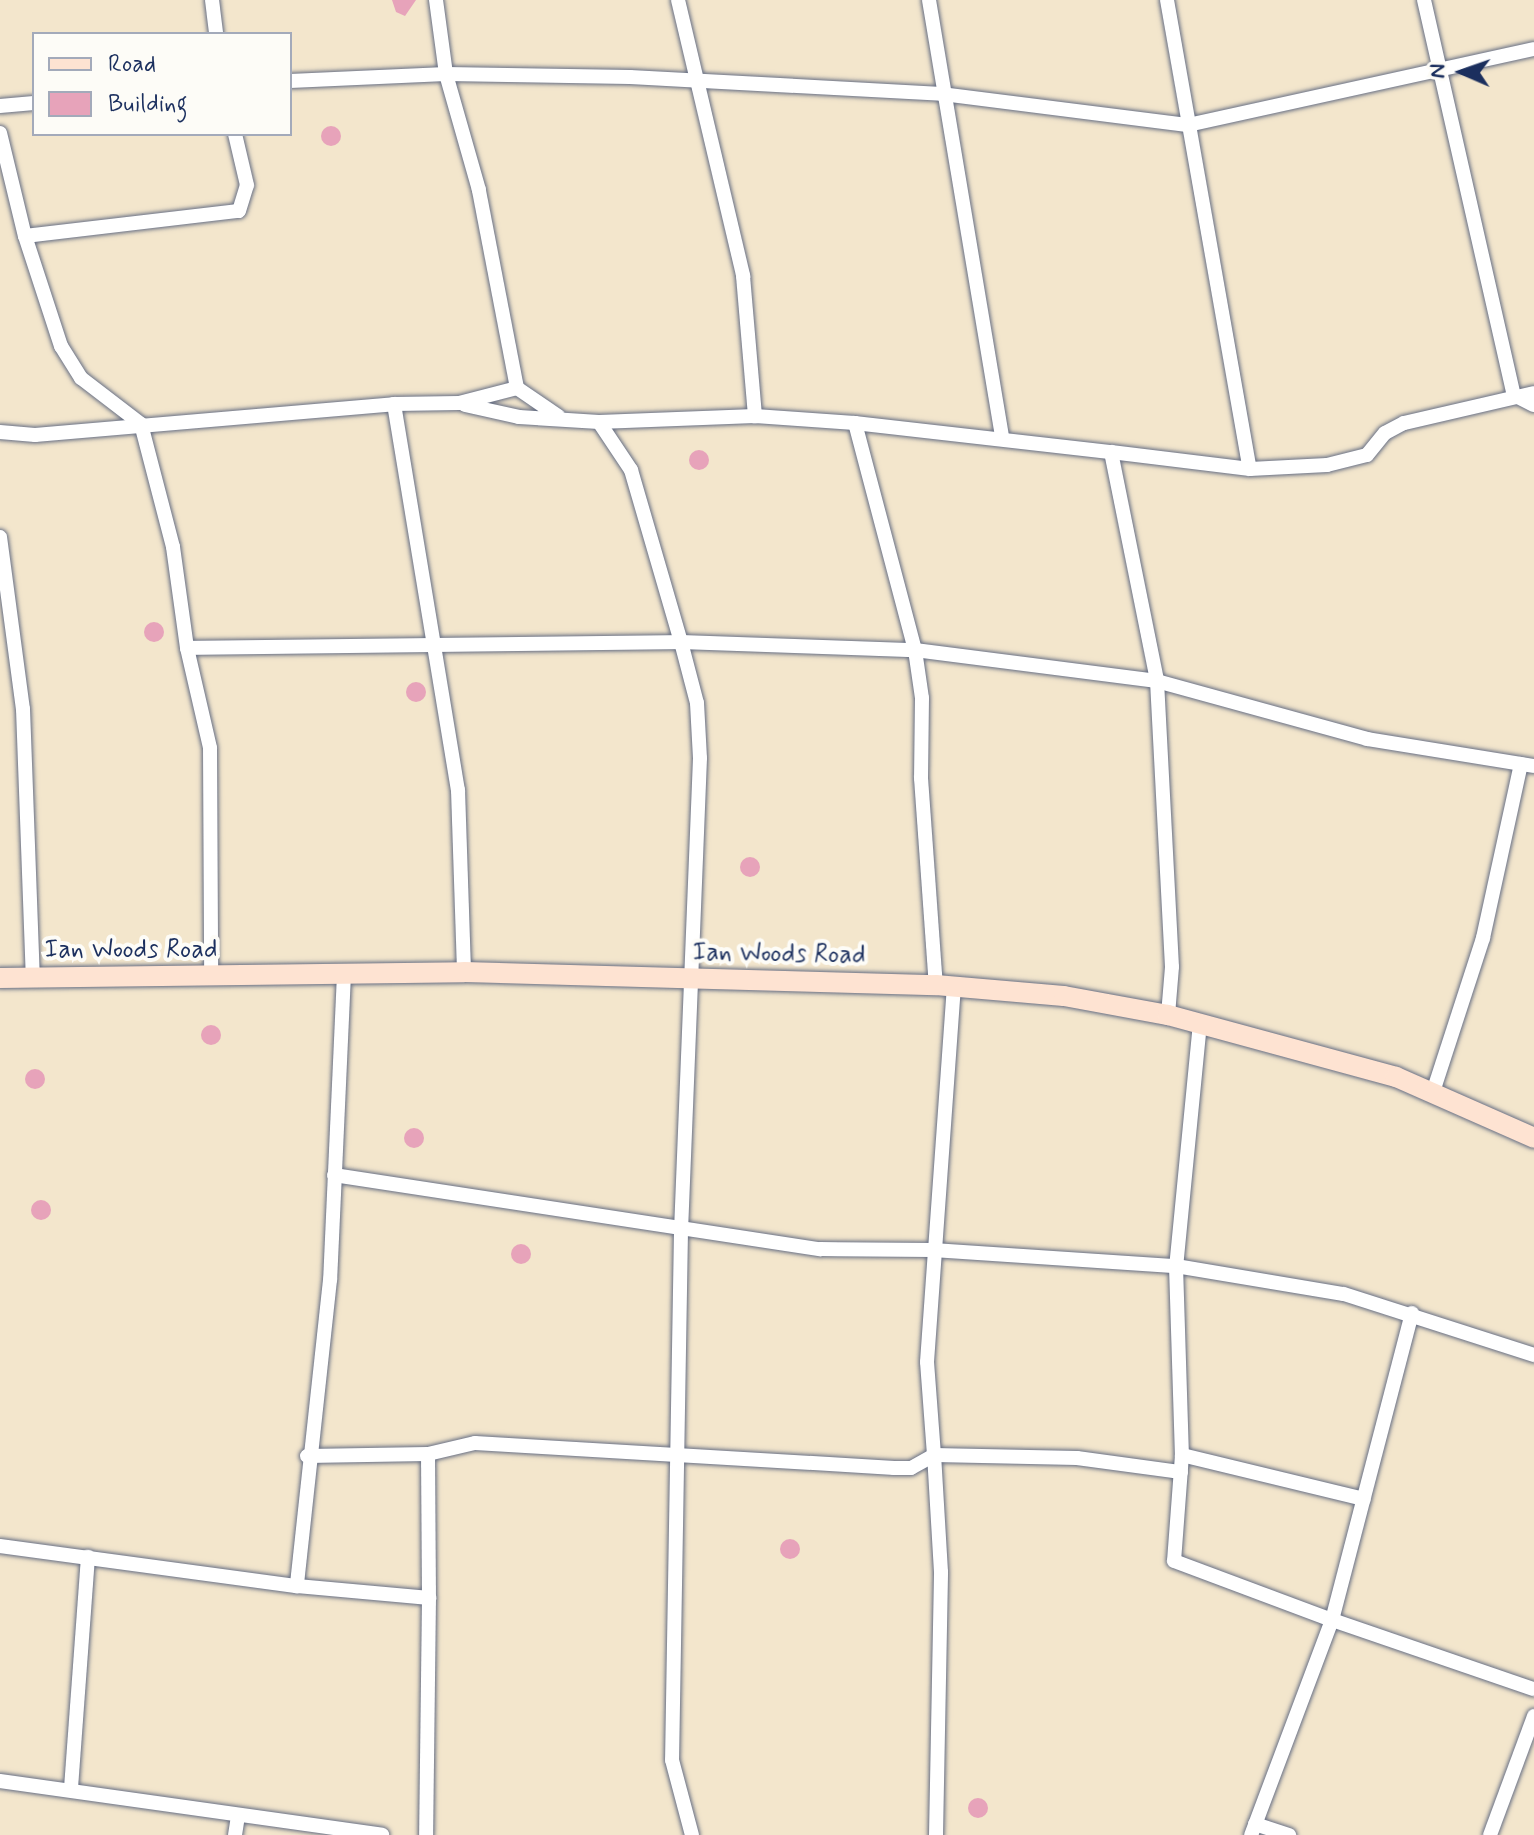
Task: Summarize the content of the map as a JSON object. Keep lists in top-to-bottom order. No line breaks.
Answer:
{"streets":{"street":["Ian Woods Road"]},"legend":["Road","Building"],"north":"left"}
